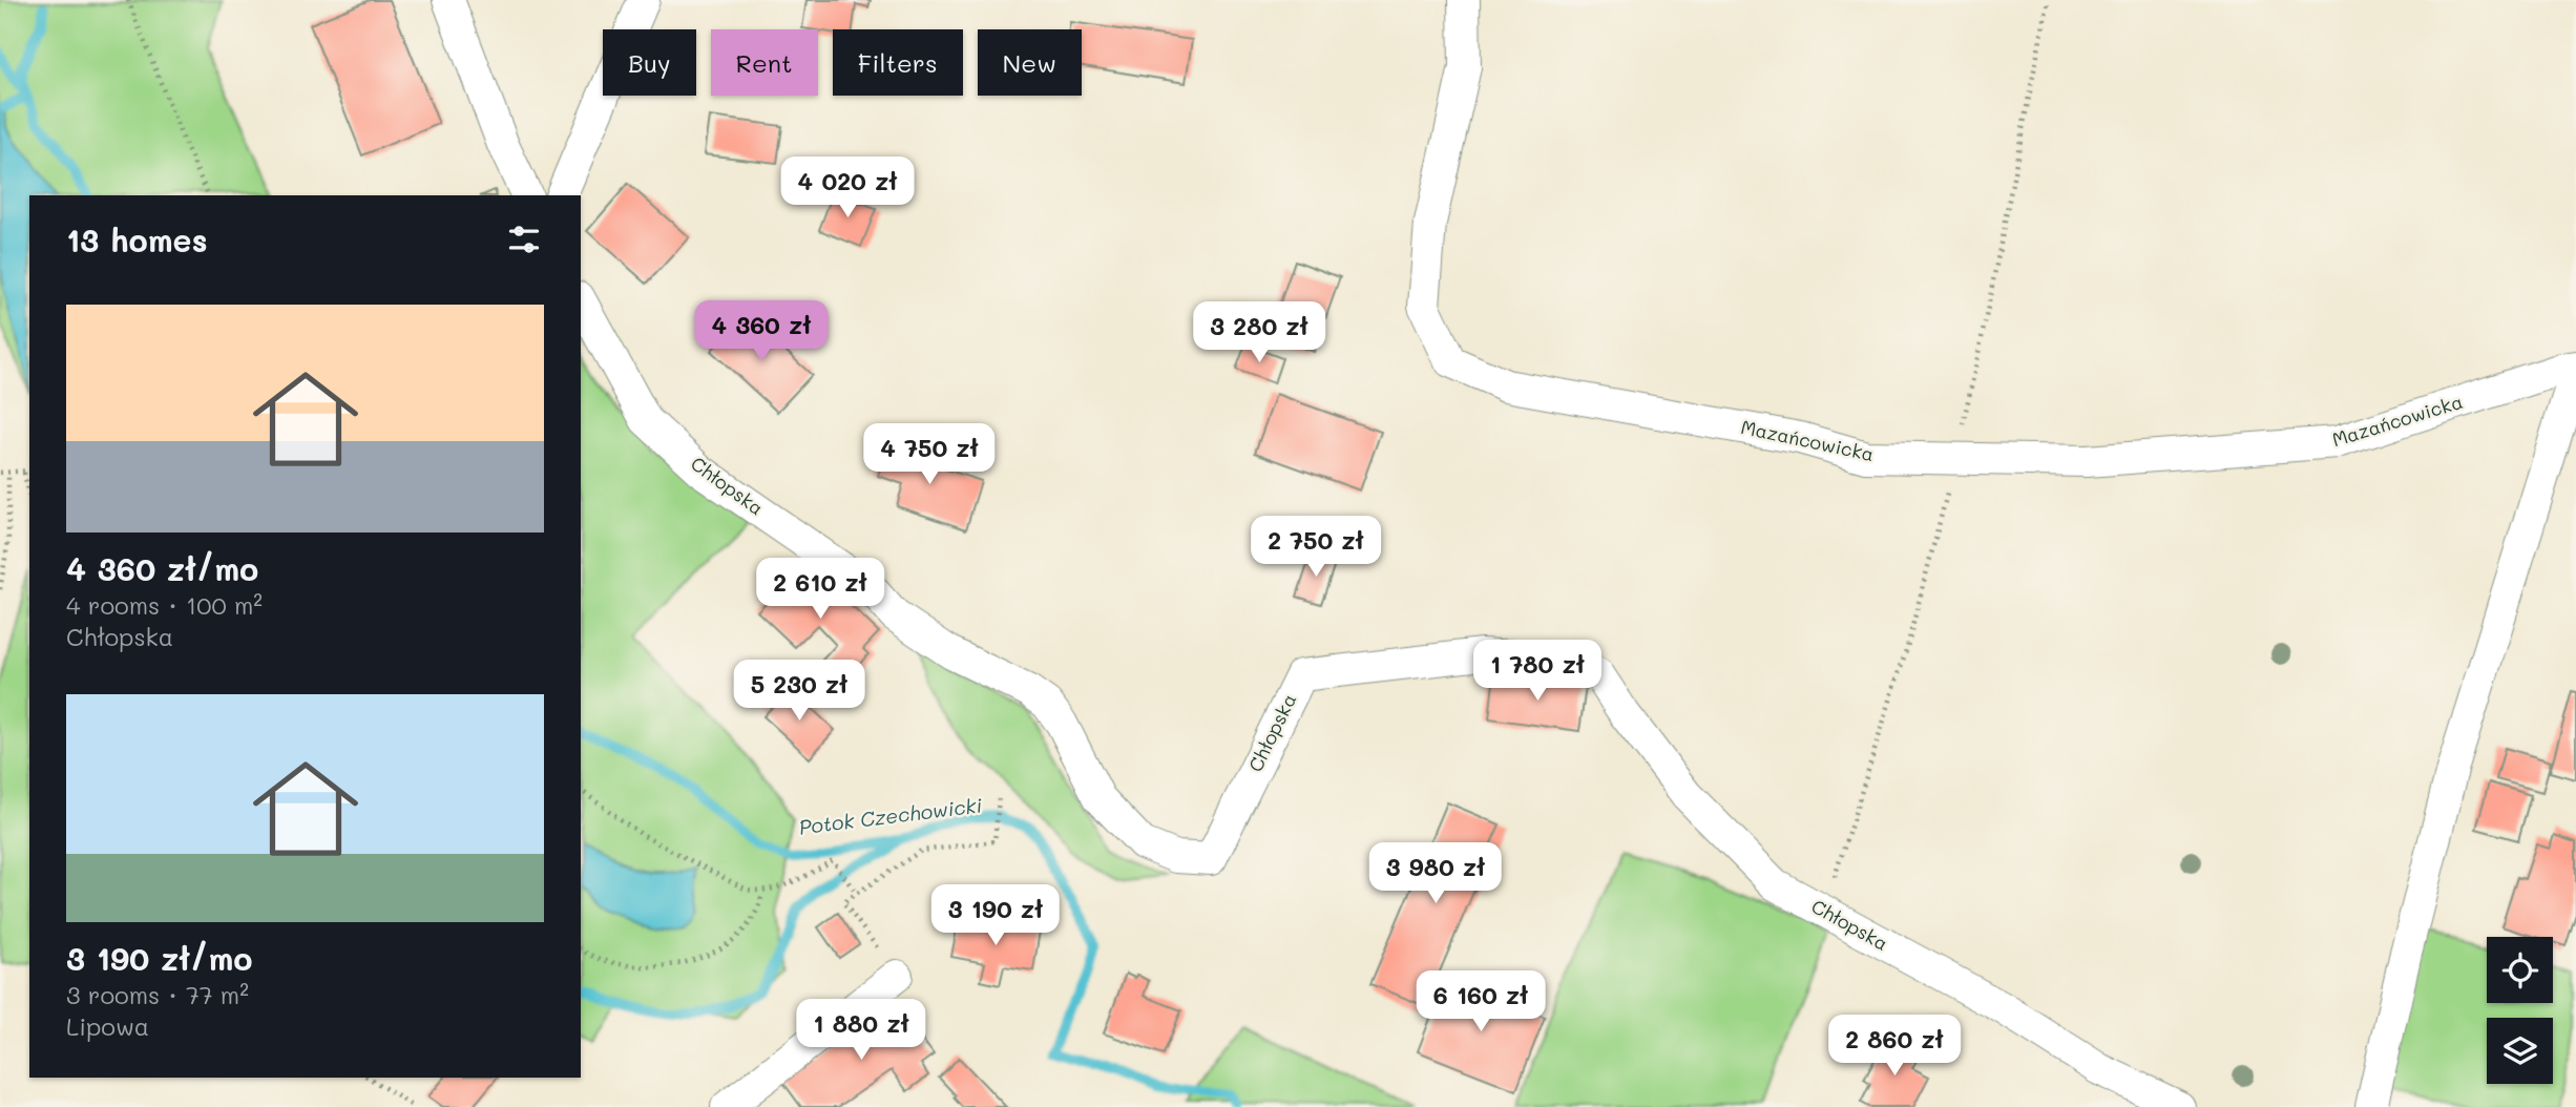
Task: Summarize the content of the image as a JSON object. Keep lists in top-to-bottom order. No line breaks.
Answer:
{"streets":{"street":["Mazańcowicka","Chłopska"]},"water":["Potok Czechowicki"],"page":{"chip":["Buy","Rent","Filters","New"],"price":["4 020 zł","4 360 zł","3 280 zł","4 750 zł","2 750 zł","2 610 zł","1 780 zł","5 230 zł","3 980 zł","3 190 zł","6 160 zł","1 880 zł","2 860 zł"],"heading":"13 homes","list":[{"name":"4 360 zł/mo","note":"4 rooms · 100 m² · Chłopska"},{"name":"3 190 zł/mo","note":"3 rooms · 77 m² · Lipowa"}]}}
